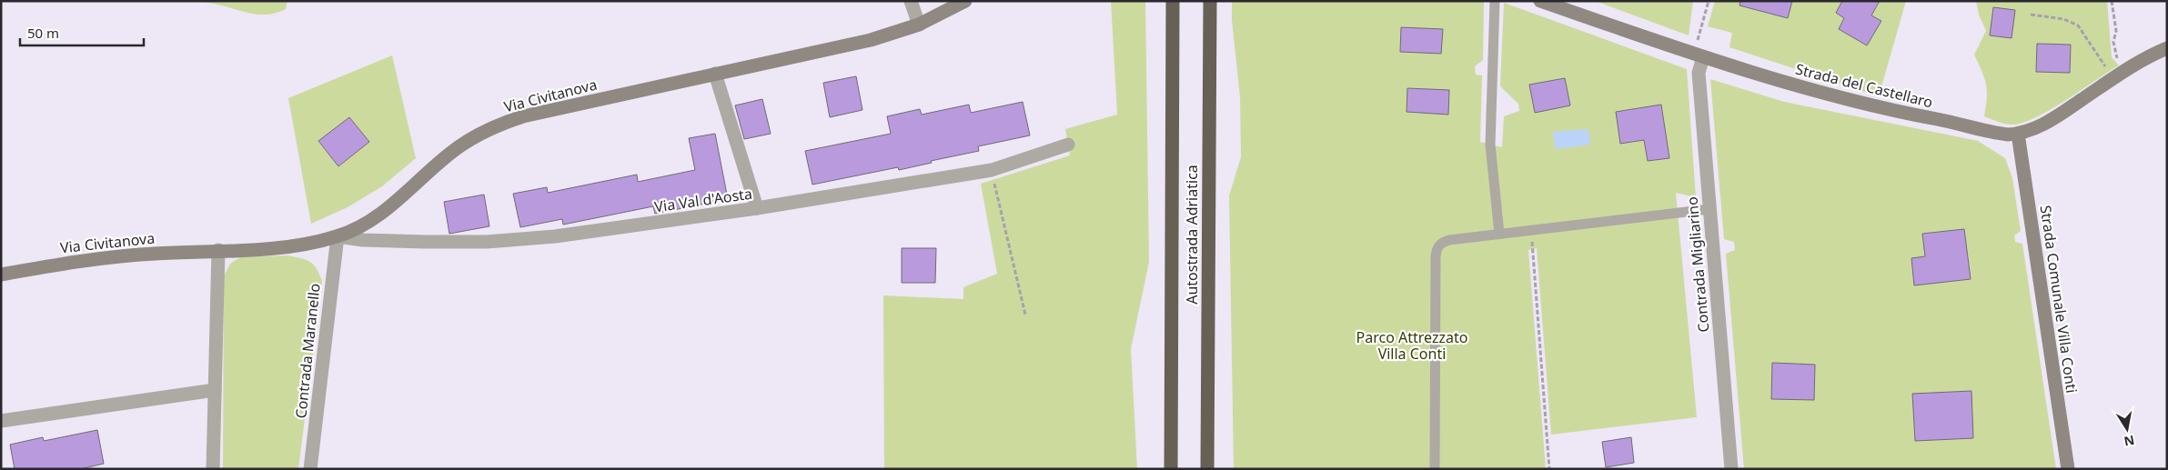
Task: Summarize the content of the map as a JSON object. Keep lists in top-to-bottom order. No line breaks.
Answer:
{"streets":{"highway":["Autostrada Adriatica"],"street":["Strada del Castellaro","Via Civitanova","Via Val d'Aosta","Contrada Migliarino","Strada Comunale Villa Conti","Contrada Maranello"]},"crossings":[["Strada del Castellaro","Contrada Migliarino"],["Strada del Castellaro","Strada Comunale Villa Conti"],["Via Civitanova","Via Val d'Aosta"],["Via Civitanova","Contrada Maranello"],["Via Val d'Aosta","Contrada Maranello"]],"parks":["Parco Attrezzato Villa Conti"],"scale_bar":"50 m","north":"bottom"}
